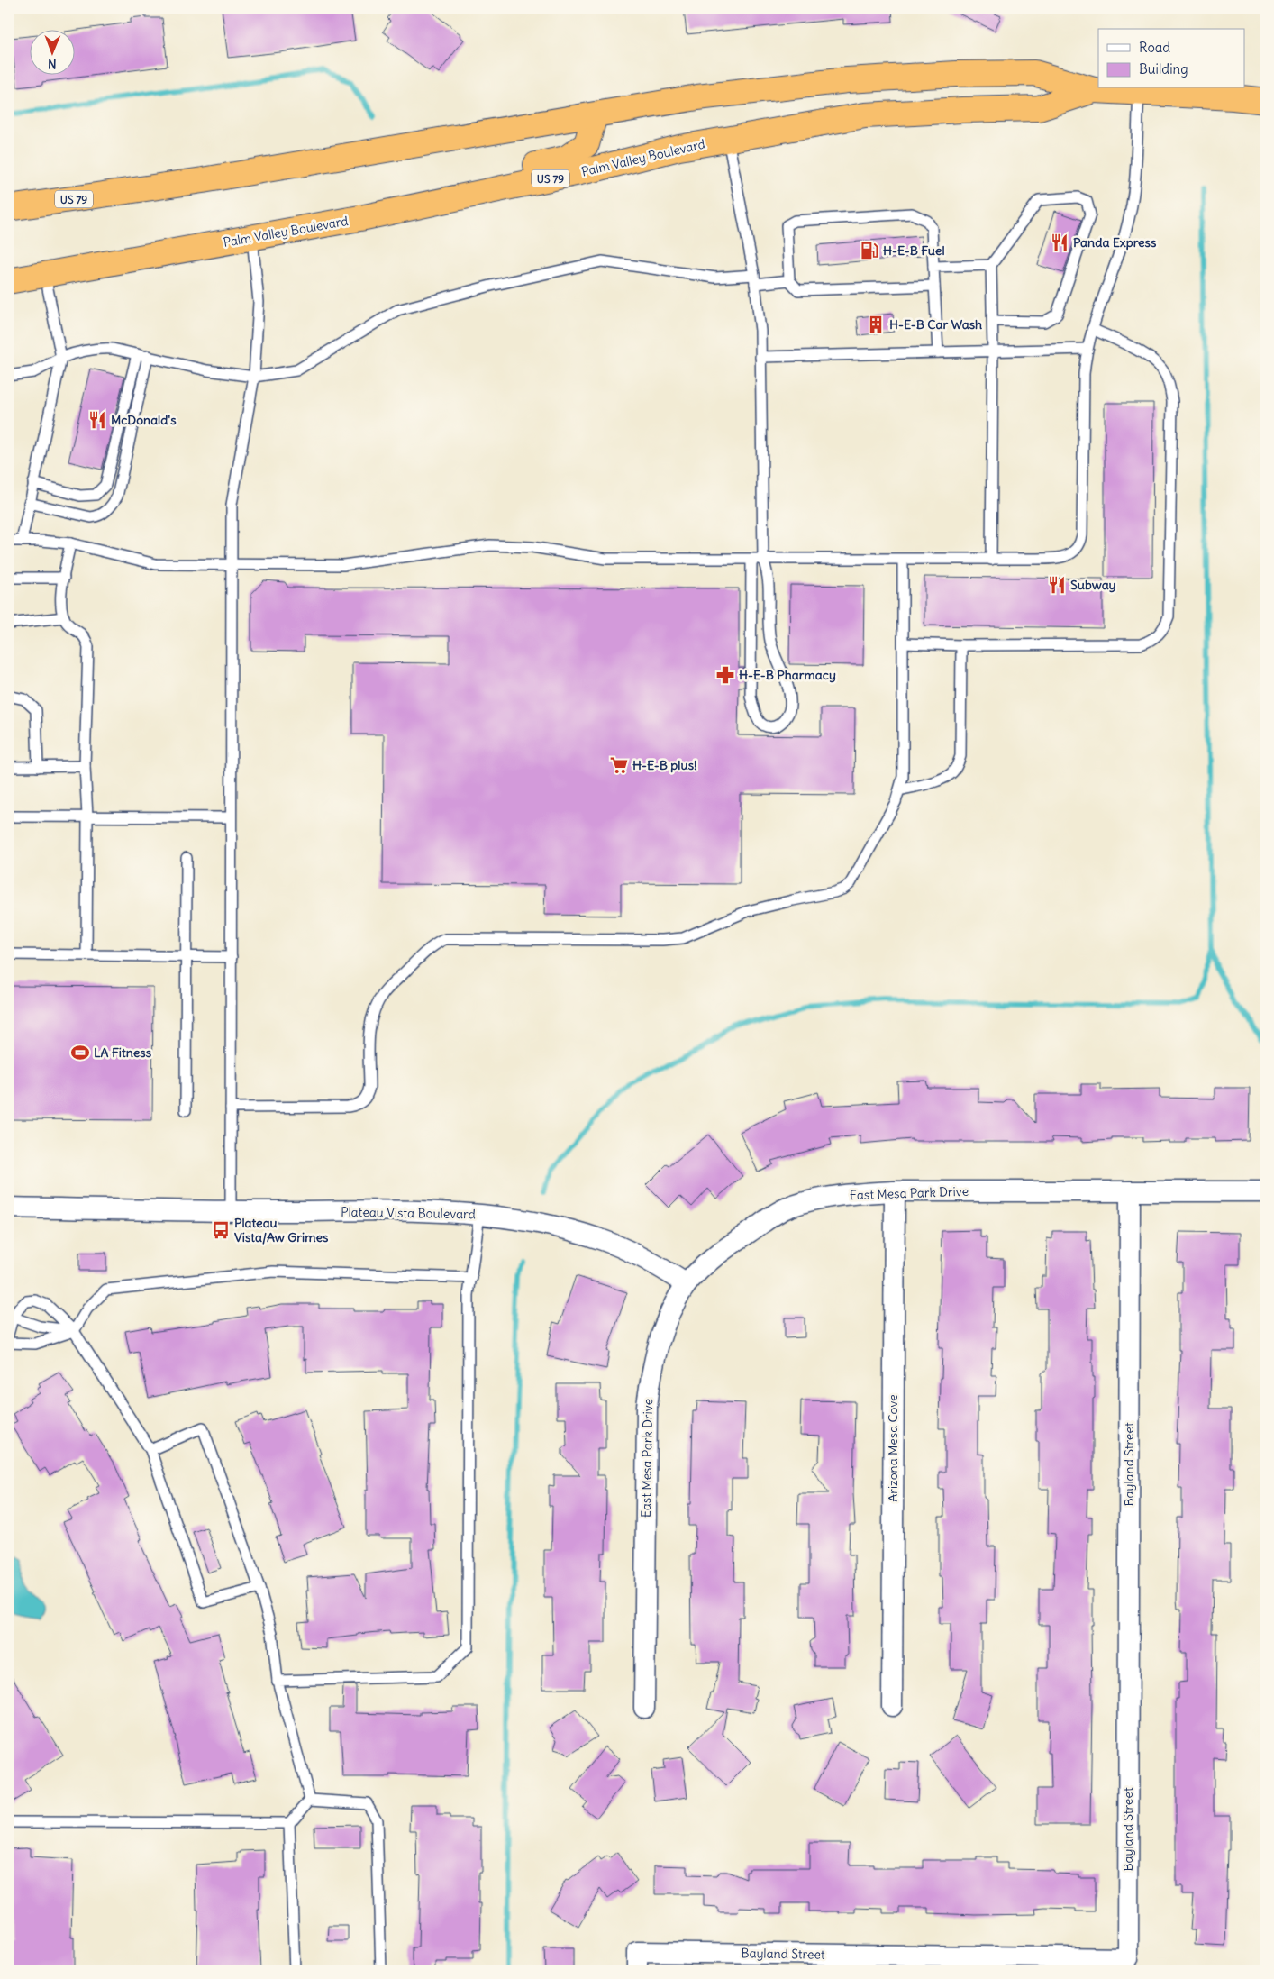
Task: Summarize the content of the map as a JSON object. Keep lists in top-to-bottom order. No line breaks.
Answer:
{"streets":{"highway":["Palm Valley Boulevard","US 79"],"street":["East Mesa Park Drive","Plateau Vista Boulevard","Arizona Mesa Cove","Bayland Street"]},"crossings":[["East Mesa Park Drive","Plateau Vista Boulevard"],["East Mesa Park Drive","Arizona Mesa Cove"],["East Mesa Park Drive","Bayland Street"]],"places":{"restaurant":["Panda Express","McDonald's","Subway"],"fuel station":["H-E-B Fuel"],"building":["H-E-B Car Wash"],"pharmacy":["H-E-B Pharmacy"],"supermarket":["H-E-B plus!"],"sports":["LA Fitness"],"bus stop":["Plateau Vista/Aw Grimes"]},"legend":["Road","Building"],"north":"bottom"}
